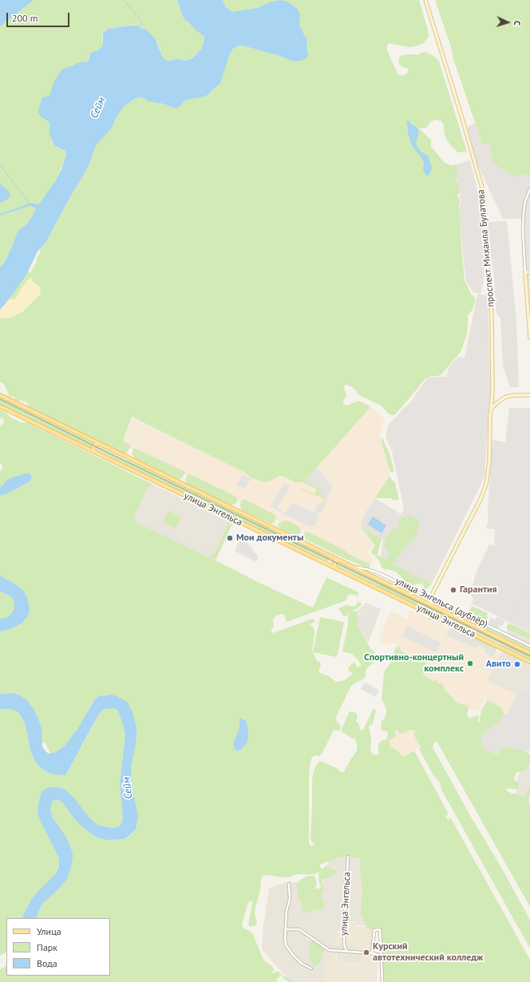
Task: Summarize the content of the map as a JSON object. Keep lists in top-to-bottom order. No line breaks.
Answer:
{"streets":{"main road":["улица Энгельса"],"street":["проспект Михаила Булатова","улица Энгельса (дублёр)"]},"crossings":[["проспект Михаила Булатова","улица Энгельса"],["улица Энгельса","улица Энгельса (дублёр)"]],"water":["Сейм"],"places":["Мои документы","Гарантия","Спортивно-концертный комплекс","Авито","Курский автотехнический колледж"],"legend":["Улица","Парк","Вода"],"scale_bar":"200 m","north":"right"}
